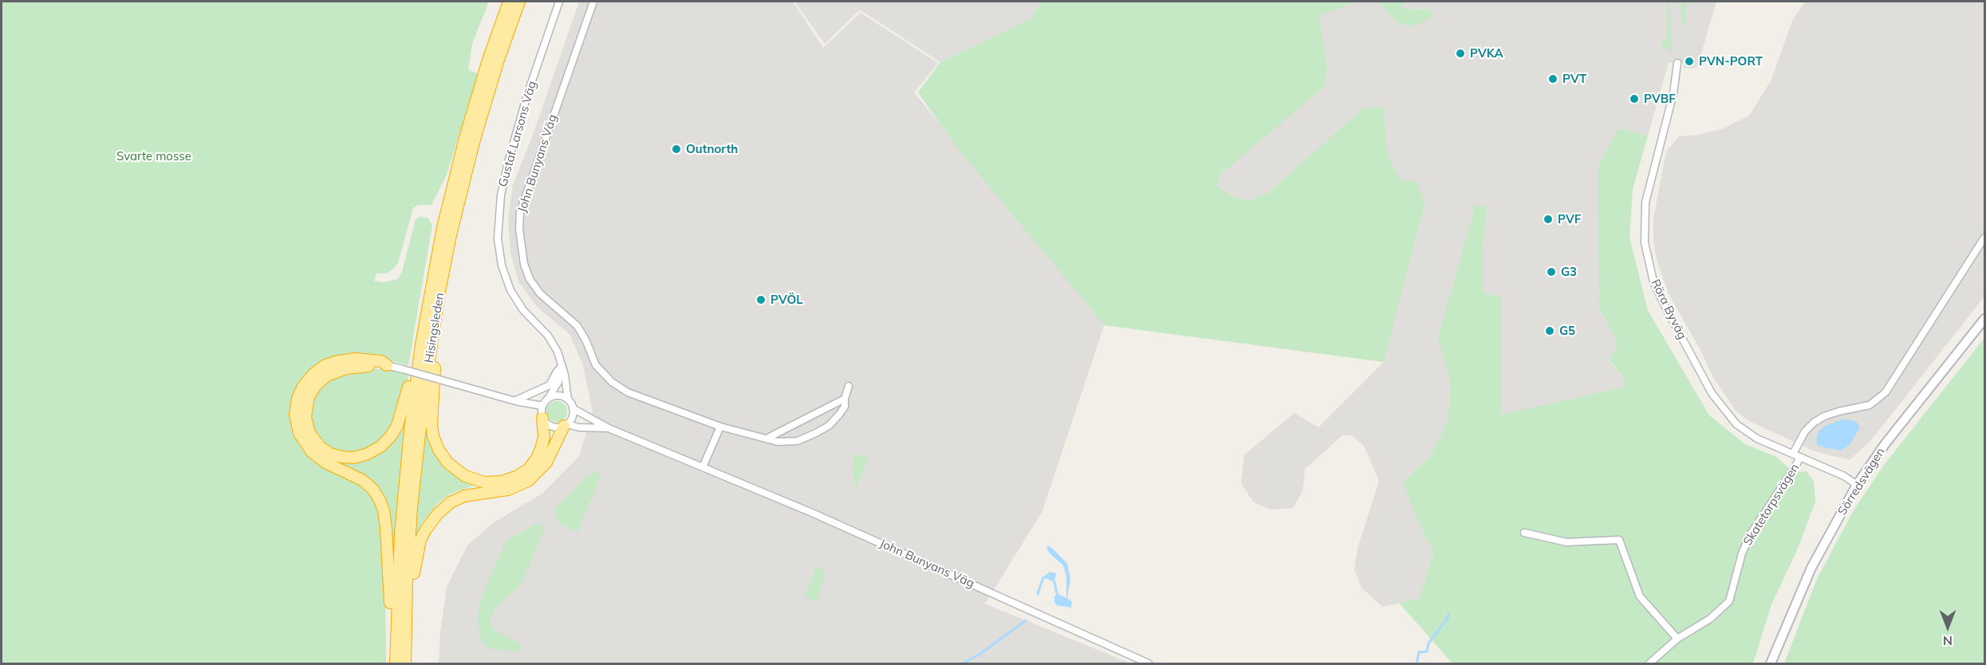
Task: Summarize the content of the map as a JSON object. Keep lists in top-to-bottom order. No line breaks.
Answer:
{"streets":{"highway":["Hisingsleden"],"street":["Gustaf Larsons Väg","John Bunyans Väg","Röra Byväg","Sörredsvägen","Skatetorpsvägen"]},"crossings":[["Gustaf Larsons Väg","John Bunyans Väg"],["Röra Byväg","Sörredsvägen"],["Röra Byväg","Skatetorpsvägen"]],"parks":["Svarte mosse"],"places":["PVKA","PVN-PORT","PVT","PVBF","Outnorth","PVF","G3","PVÖL","G5"],"north":"bottom"}
